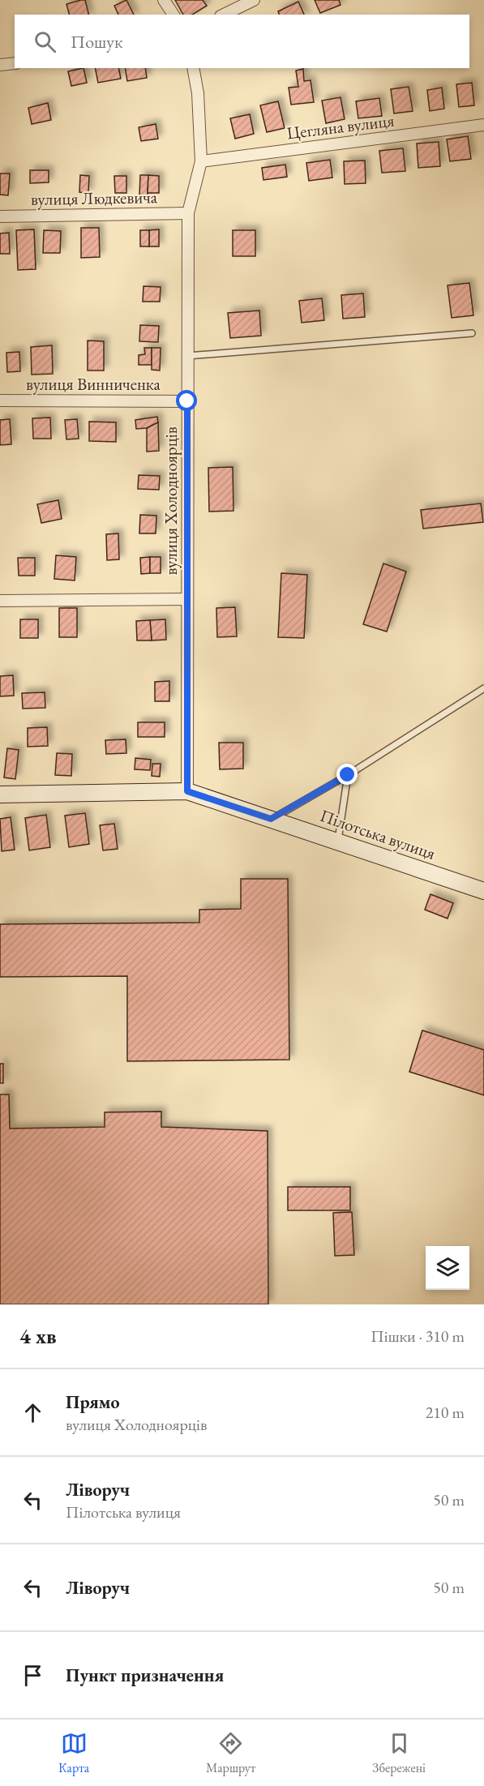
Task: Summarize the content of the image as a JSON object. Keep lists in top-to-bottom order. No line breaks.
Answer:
{"streets":{"street":["Цегляна вулиця","вулиця Людкевича","вулиця Винниченка","вулиця Холодноярців","Пілотська вулиця"]},"crossings":[["Цегляна вулиця","вулиця Холодноярців"],["вулиця Людкевича","вулиця Холодноярців"],["вулиця Винниченка","вулиця Холодноярців"],["вулиця Холодноярців","Пілотська вулиця"]],"page":{"search":"Пошук","heading":["4 хв","Пішки · 310 m"],"list":[["Прямо","вулиця Холодноярців","210 m"],["Ліворуч","Пілотська вулиця","50 m"],["Ліворуч","50 m"],"Пункт призначення"],"nav":["Карта","Маршрут","Збережені"]}}
